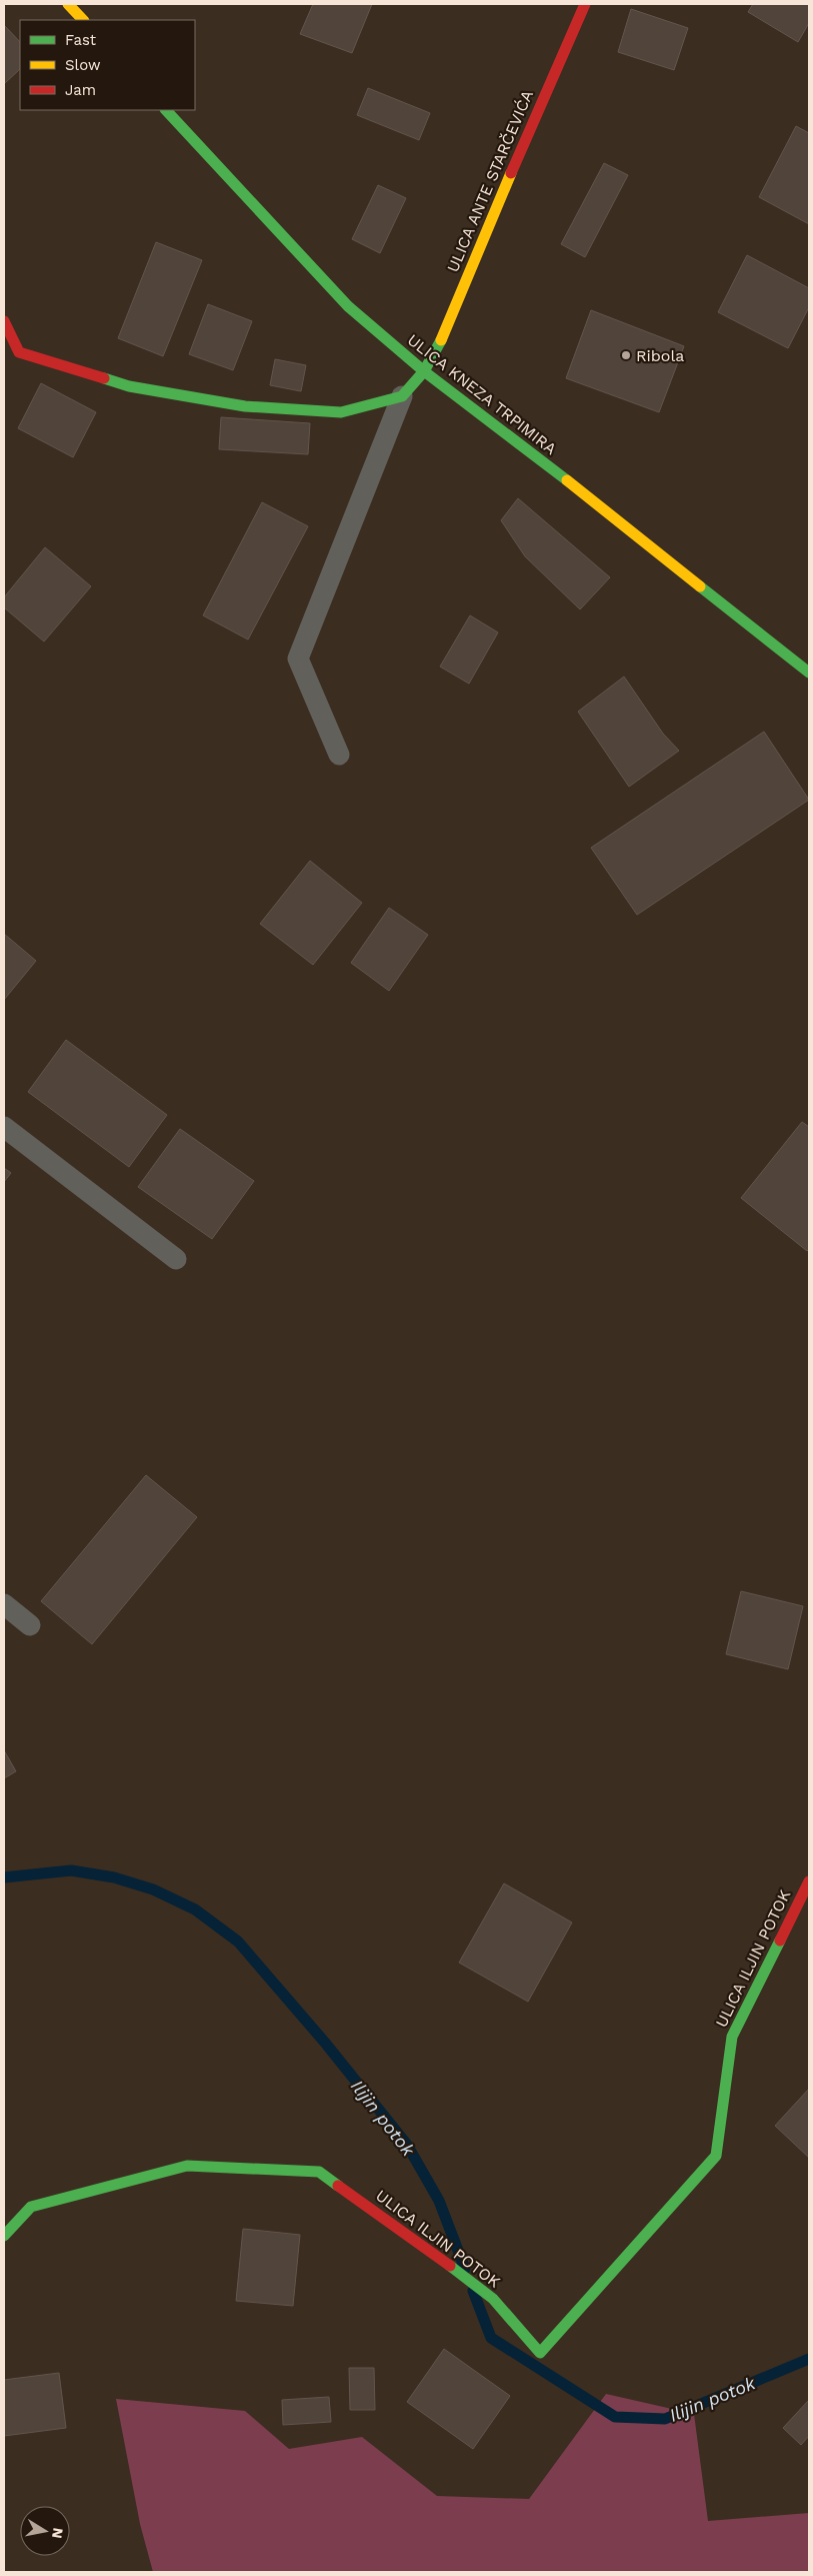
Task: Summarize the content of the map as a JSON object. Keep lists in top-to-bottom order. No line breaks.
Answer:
{"streets":{"street":["ULICA ANTE STARČEVIĆA","ULICA KNEZA TRPIMIRA","ULICA ILJIN POTOK"]},"crossings":[["ULICA ANTE STARČEVIĆA","ULICA KNEZA TRPIMIRA"]],"water":["Ilijin potok"],"places":["Ribola"],"legend":["Fast","Slow","Jam"],"north":"right"}
